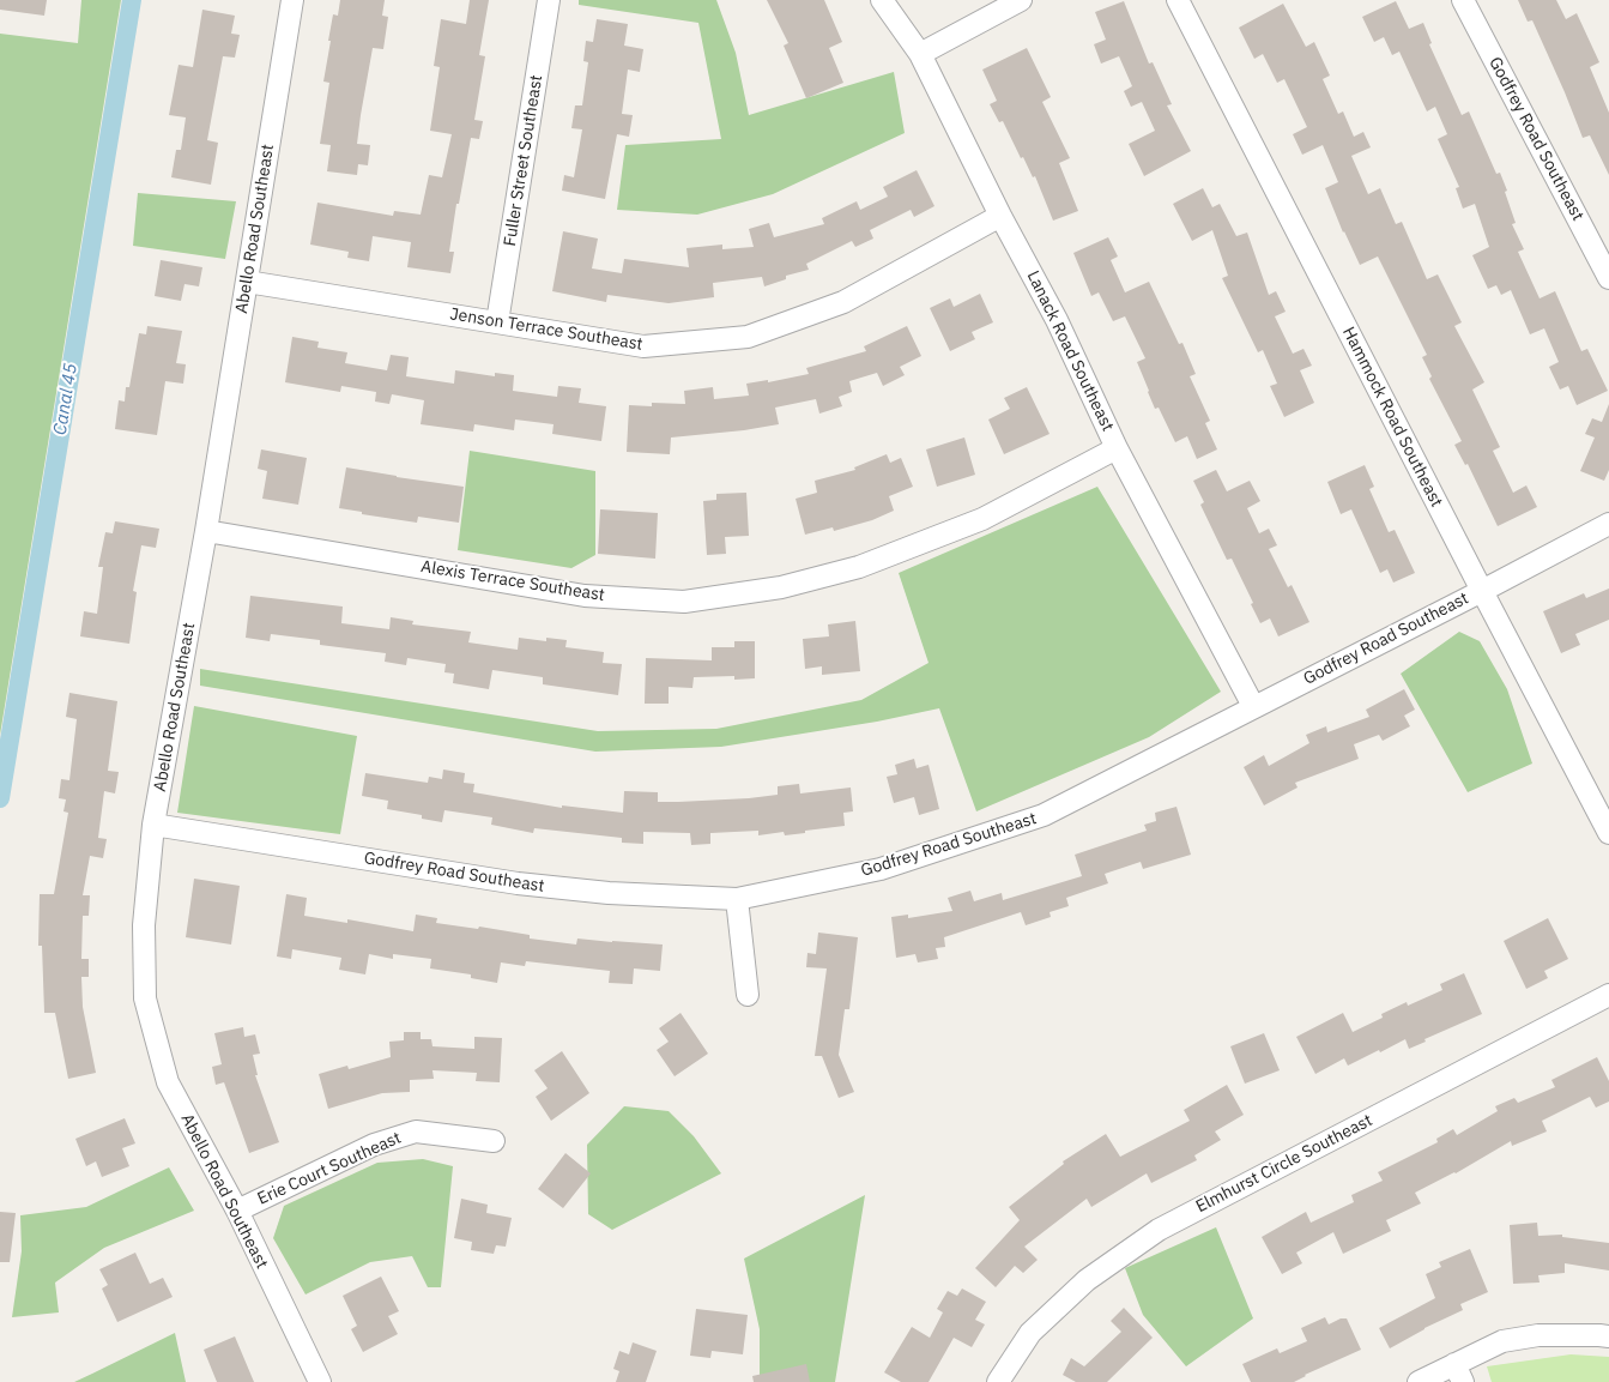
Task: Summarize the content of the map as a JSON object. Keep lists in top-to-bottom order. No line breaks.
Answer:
{"streets":{"street":["Godfrey Road Southeast","Fuller Street Southeast","Abello Road Southeast","Jenson Terrace Southeast","Lanack Road Southeast","Hammock Road Southeast","Alexis Terrace Southeast","Elmhurst Circle Southeast","Erie Court Southeast"]},"crossings":[["Godfrey Road Southeast","Abello Road Southeast"],["Godfrey Road Southeast","Lanack Road Southeast"],["Godfrey Road Southeast","Hammock Road Southeast"],["Fuller Street Southeast","Jenson Terrace Southeast"],["Abello Road Southeast","Jenson Terrace Southeast"],["Abello Road Southeast","Alexis Terrace Southeast"],["Abello Road Southeast","Erie Court Southeast"],["Jenson Terrace Southeast","Lanack Road Southeast"],["Lanack Road Southeast","Alexis Terrace Southeast"]],"water":["Canal 45"]}
